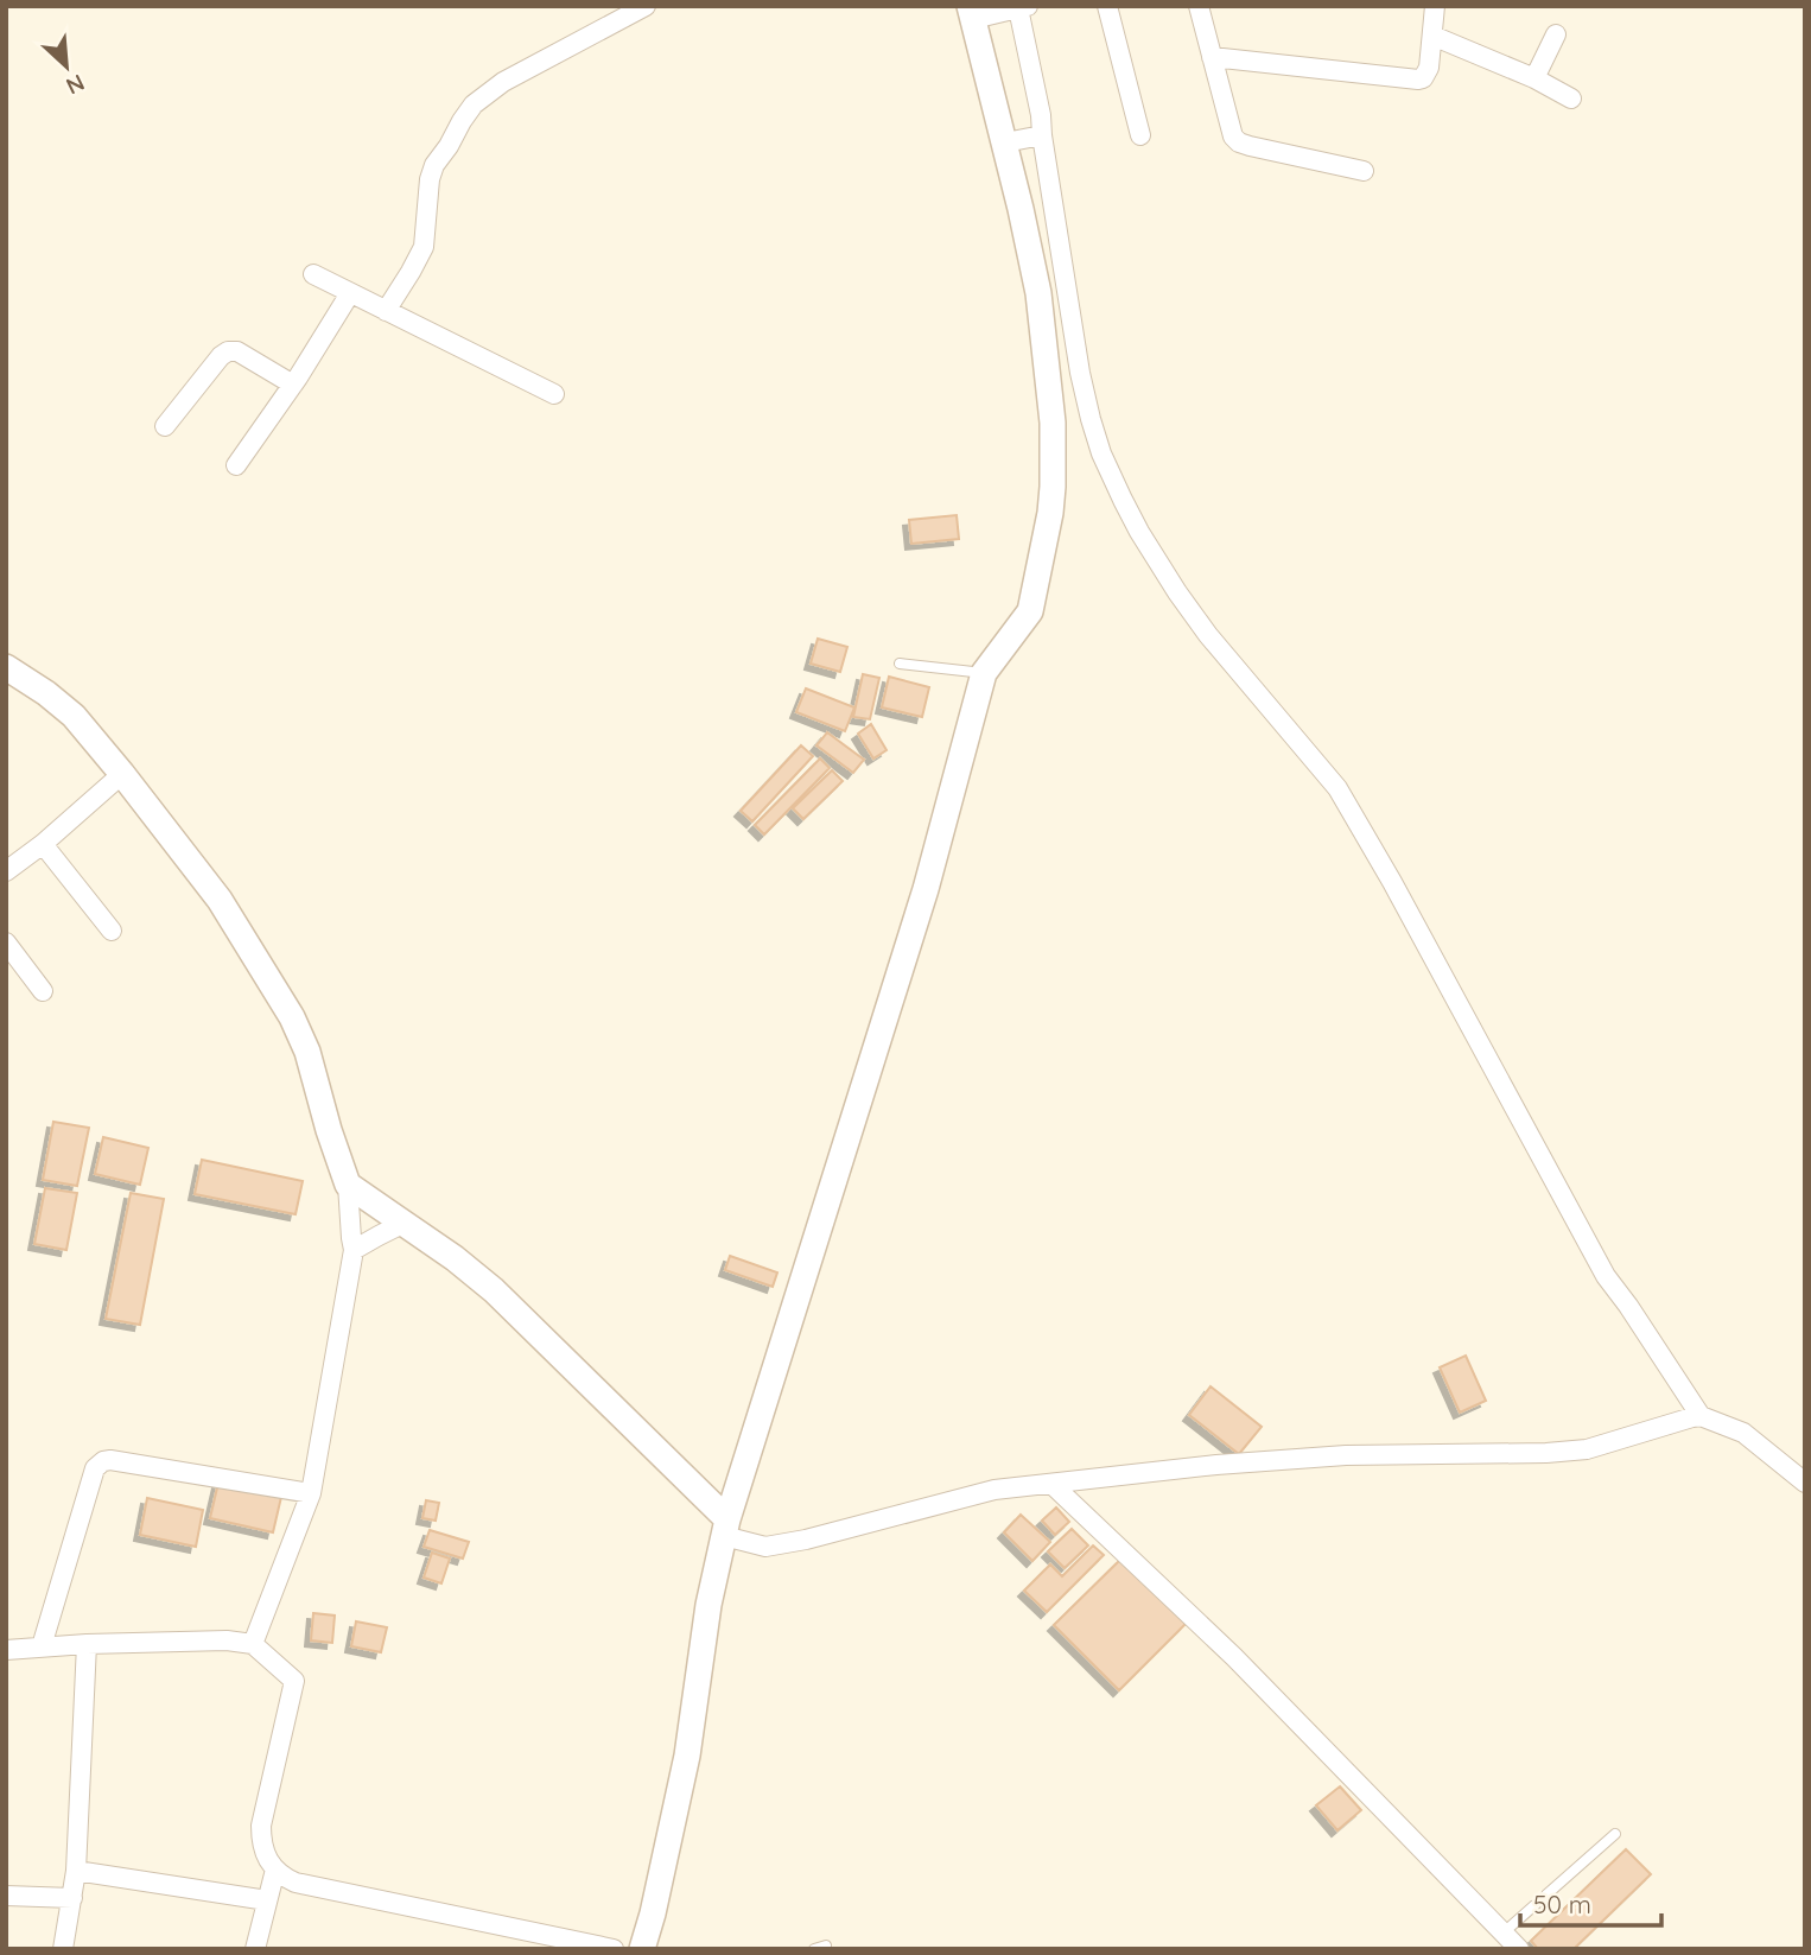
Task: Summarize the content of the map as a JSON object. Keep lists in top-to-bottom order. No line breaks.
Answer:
{"scale_bar":"50 m","north":"bottom right"}
